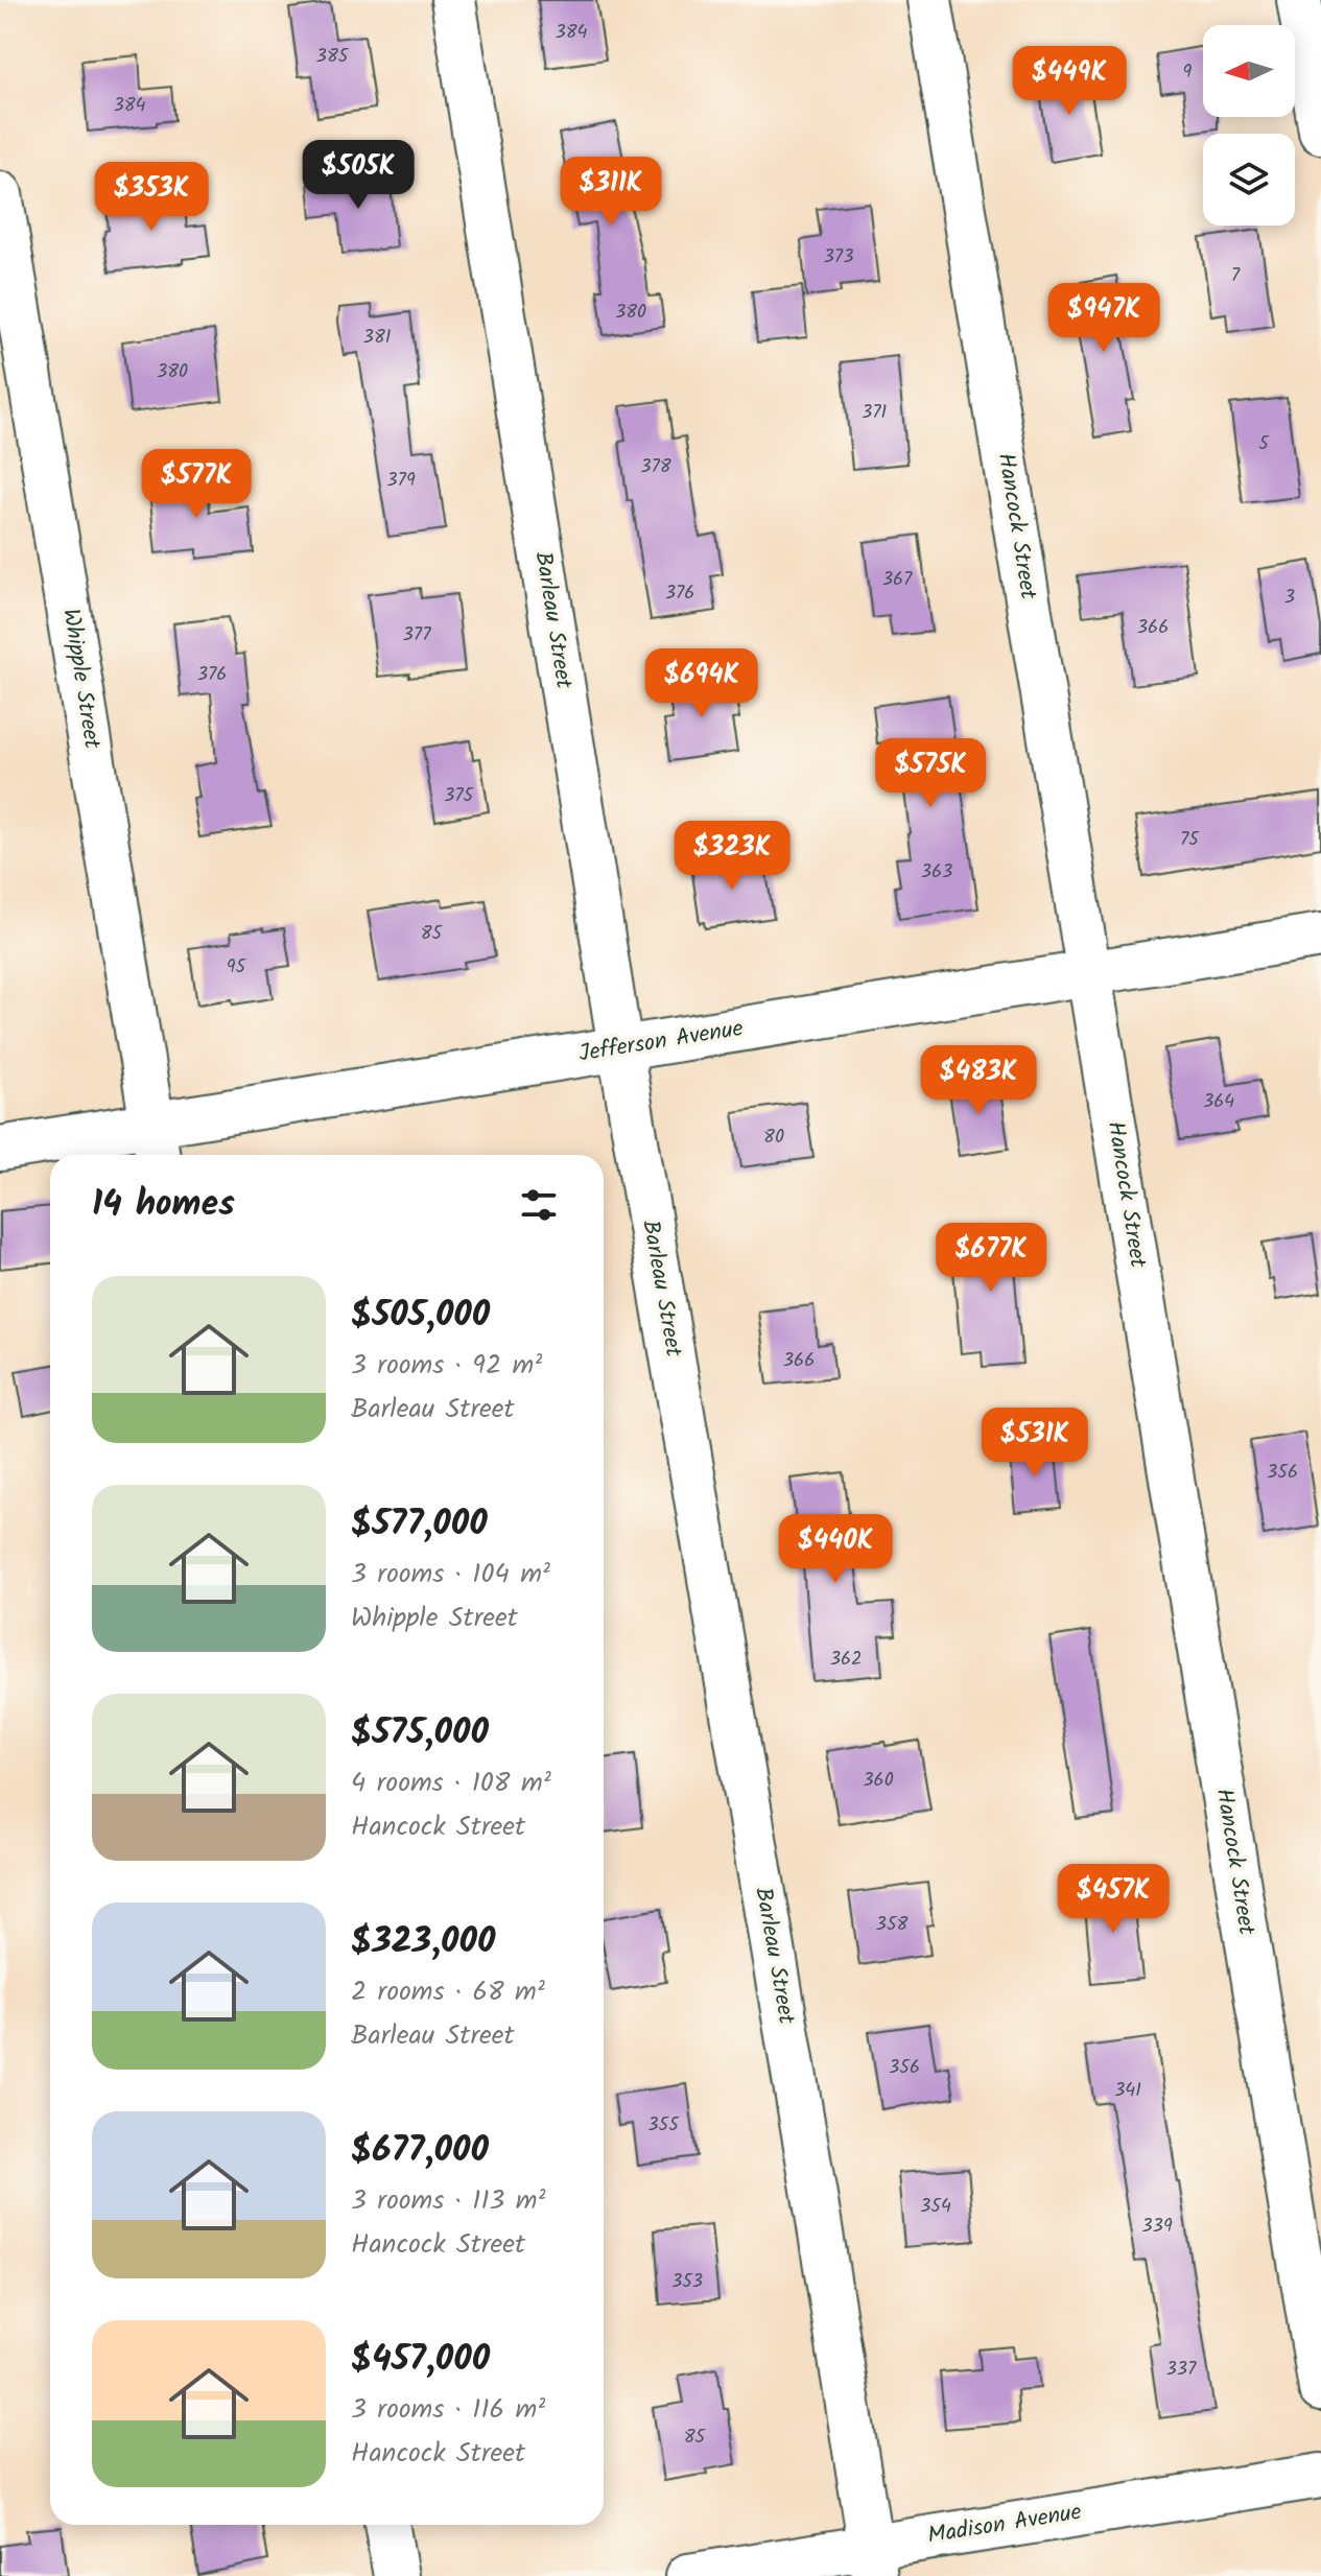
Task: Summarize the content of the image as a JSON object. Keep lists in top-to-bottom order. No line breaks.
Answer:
{"streets":{"street":["Hancock Street","Barleau Street","Whipple Street","Jefferson Avenue","Madison Avenue"]},"crossings":[["Hancock Street","Jefferson Avenue"],["Barleau Street","Jefferson Avenue"],["Barleau Street","Madison Avenue"],["Whipple Street","Jefferson Avenue"]],"house_numbers":["384","385","9","384","373","7","380","381","380","371","5","378","379","367","376","3","366","377","376","375","75","363","85","95","364","80","366","356","362","360","358","356","341","355","354","339","353","337","85"],"north":"left","page":{"price":["$449K","$505K","$311K","$353K","$947K","$577K","$694K","$575K","$323K","$483K","$677K","$531K","$440K","$457K"],"heading":"14 homes","list":[{"name":"$505,000","note":"3 rooms · 92 m² · Barleau Street"},{"name":"$577,000","note":"3 rooms · 104 m² · Whipple Street"},{"name":"$575,000","note":"4 rooms · 108 m² · Hancock Street"},{"name":"$323,000","note":"2 rooms · 68 m² · Barleau Street"},{"name":"$677,000","note":"3 rooms · 113 m² · Hancock Street"},{"name":"$457,000","note":"3 rooms · 116 m² · Hancock Street"}]}}
